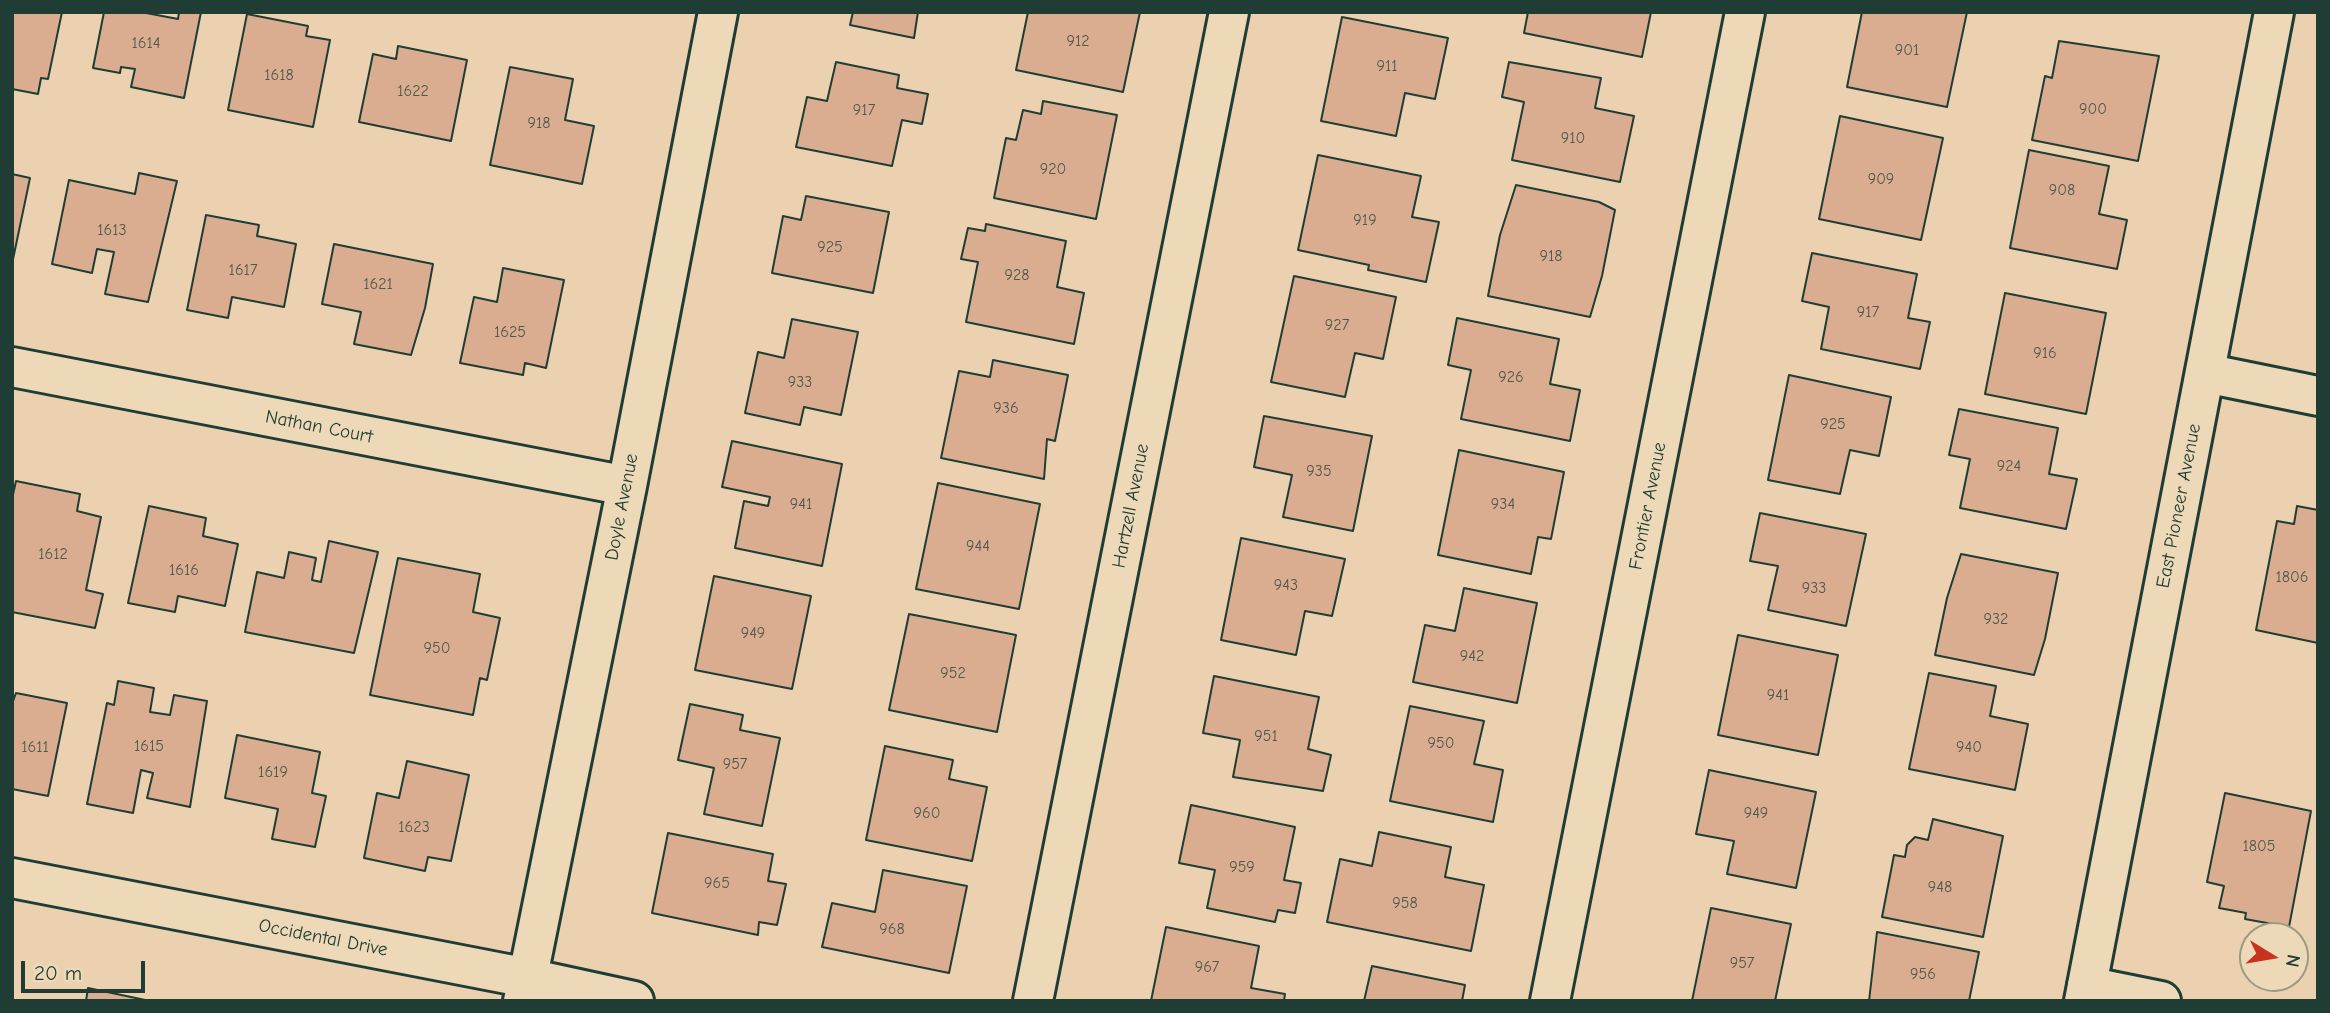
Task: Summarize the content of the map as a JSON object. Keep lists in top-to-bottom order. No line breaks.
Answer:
{"streets":{"street":["Nathan Court","Hartzell Avenue","Frontier Avenue","East Pioneer Avenue","Doyle Avenue","Occidental Drive"]},"crossings":[["Nathan Court","Doyle Avenue"],["Doyle Avenue","Occidental Drive"]],"house_numbers":["912","1614","901","911","1618","1622","900","917","918","910","920","909","908","919","1613","925","918","1617","928","1621","917","927","1625","916","926","933","936","925","924","935","941","934","944","1612","1616","1806","943","933","932","949","950","942","952","941","951","950","1615","1611","940","957","1619","960","949","1623","1805","959","965","948","958","968","957","967","956"],"scale_bar":"20 m","north":"right"}
